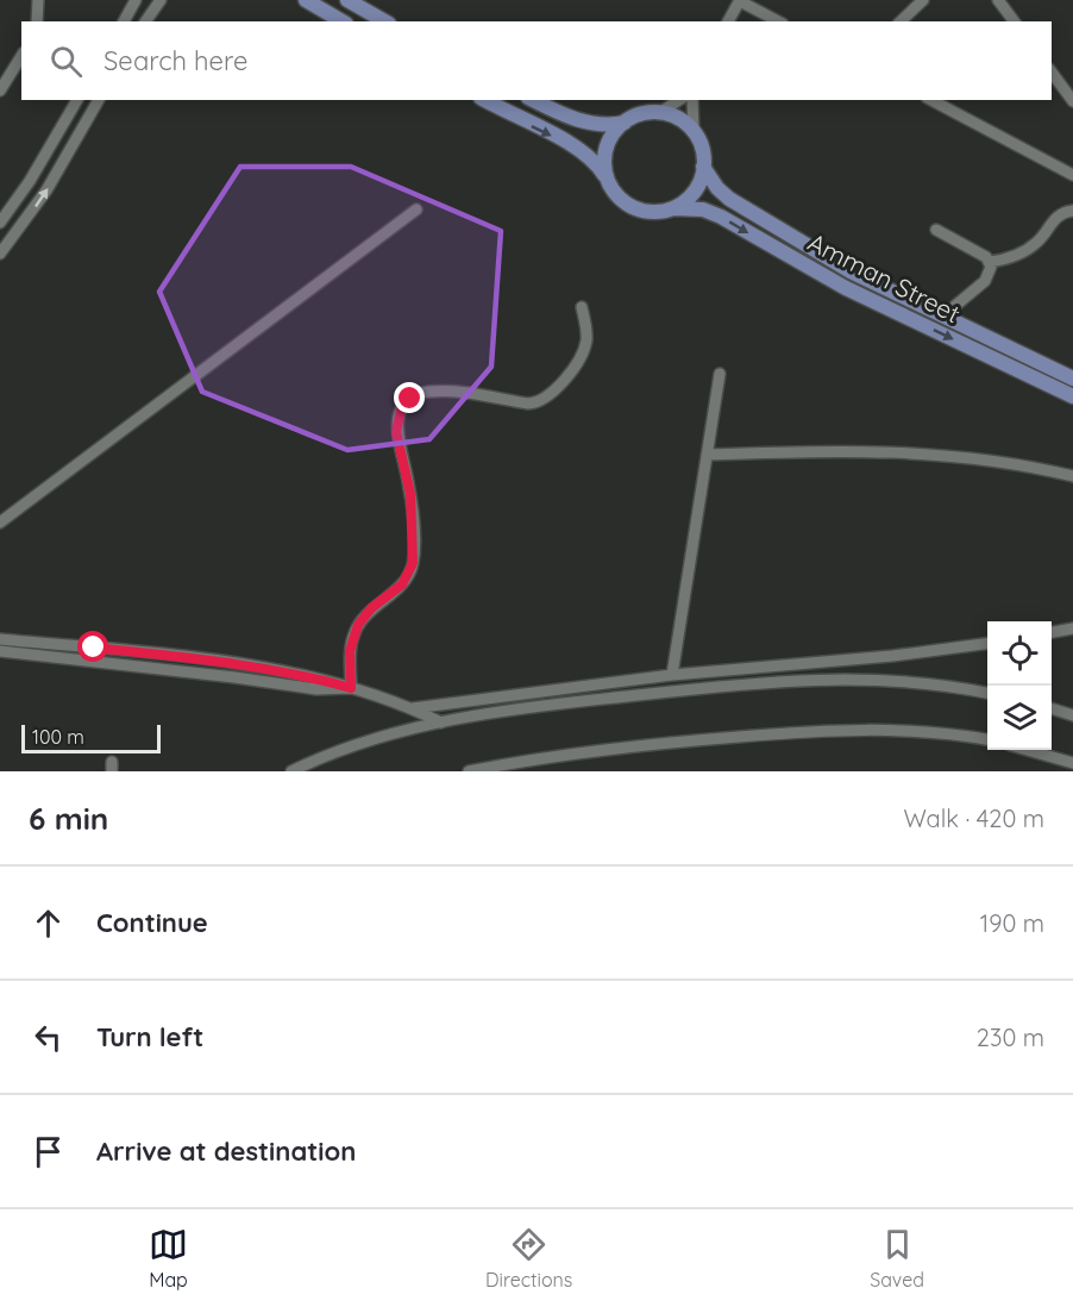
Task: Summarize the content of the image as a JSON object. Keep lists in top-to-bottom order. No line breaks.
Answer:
{"streets":{"main road":["Amman Street"]},"scale_bar":"100 m","page":{"search":"Search here","scale":"100 m","heading":["6 min","Walk · 420 m"],"list":[["Continue","190 m"],["Turn left","230 m"],"Arrive at destination"],"nav":["Map","Directions","Saved"]}}
